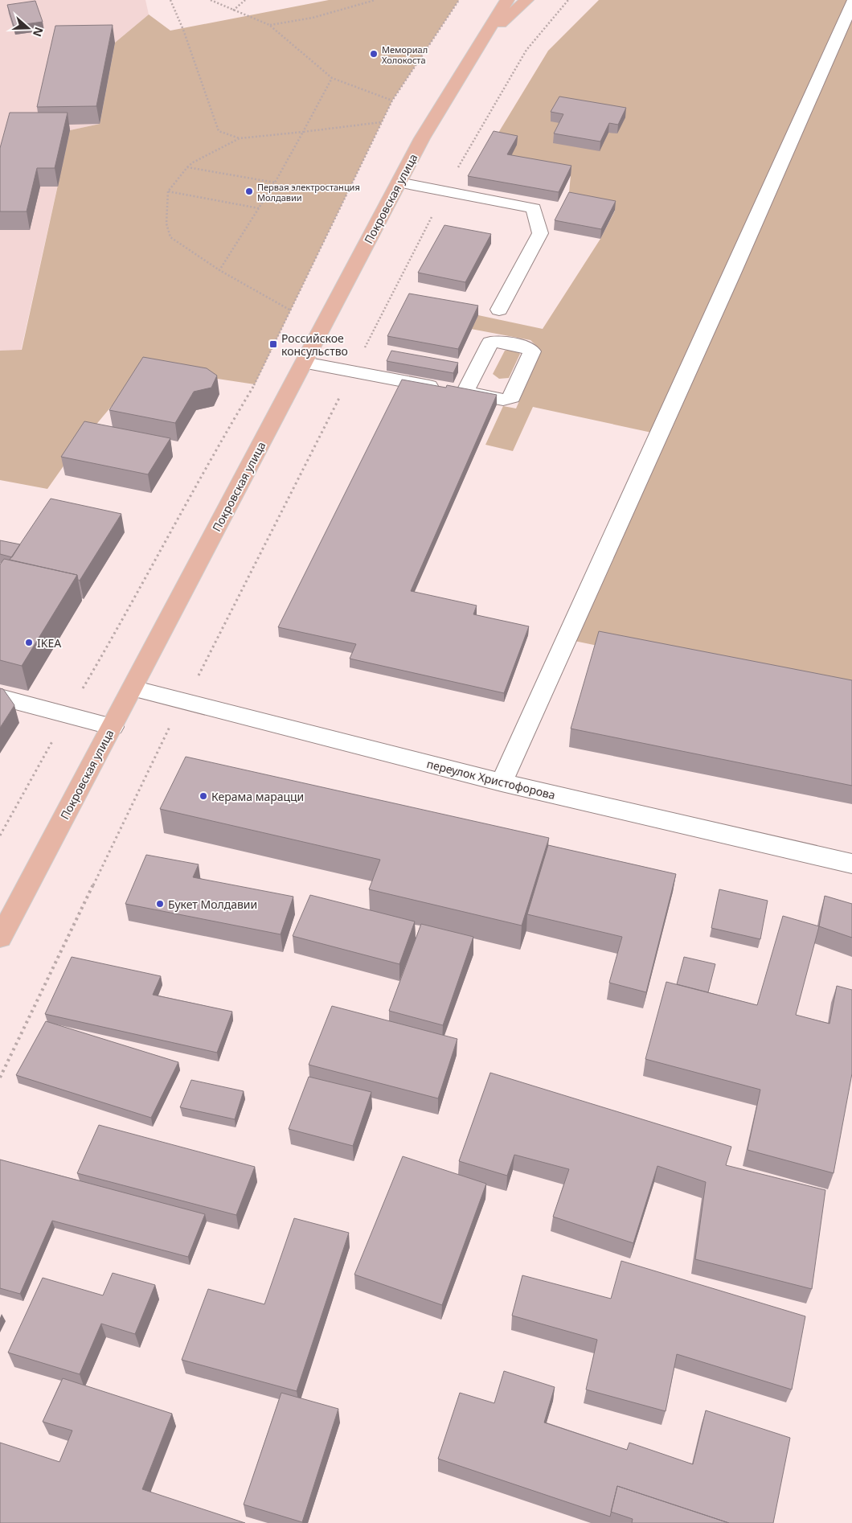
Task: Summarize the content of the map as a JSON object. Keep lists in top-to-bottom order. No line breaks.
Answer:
{"streets":{"main road":["Покровская улица"],"street":["переулок Христофорова"]},"crossings":[["Покровская улица","переулок Христофорова"]],"places":{"other":["Мемориал Холокоста","Первая электростанция Молдавии","IKEA","Керама марацци","Букет Молдавии"],"transit":["Российское консульство"]},"north":"right"}
